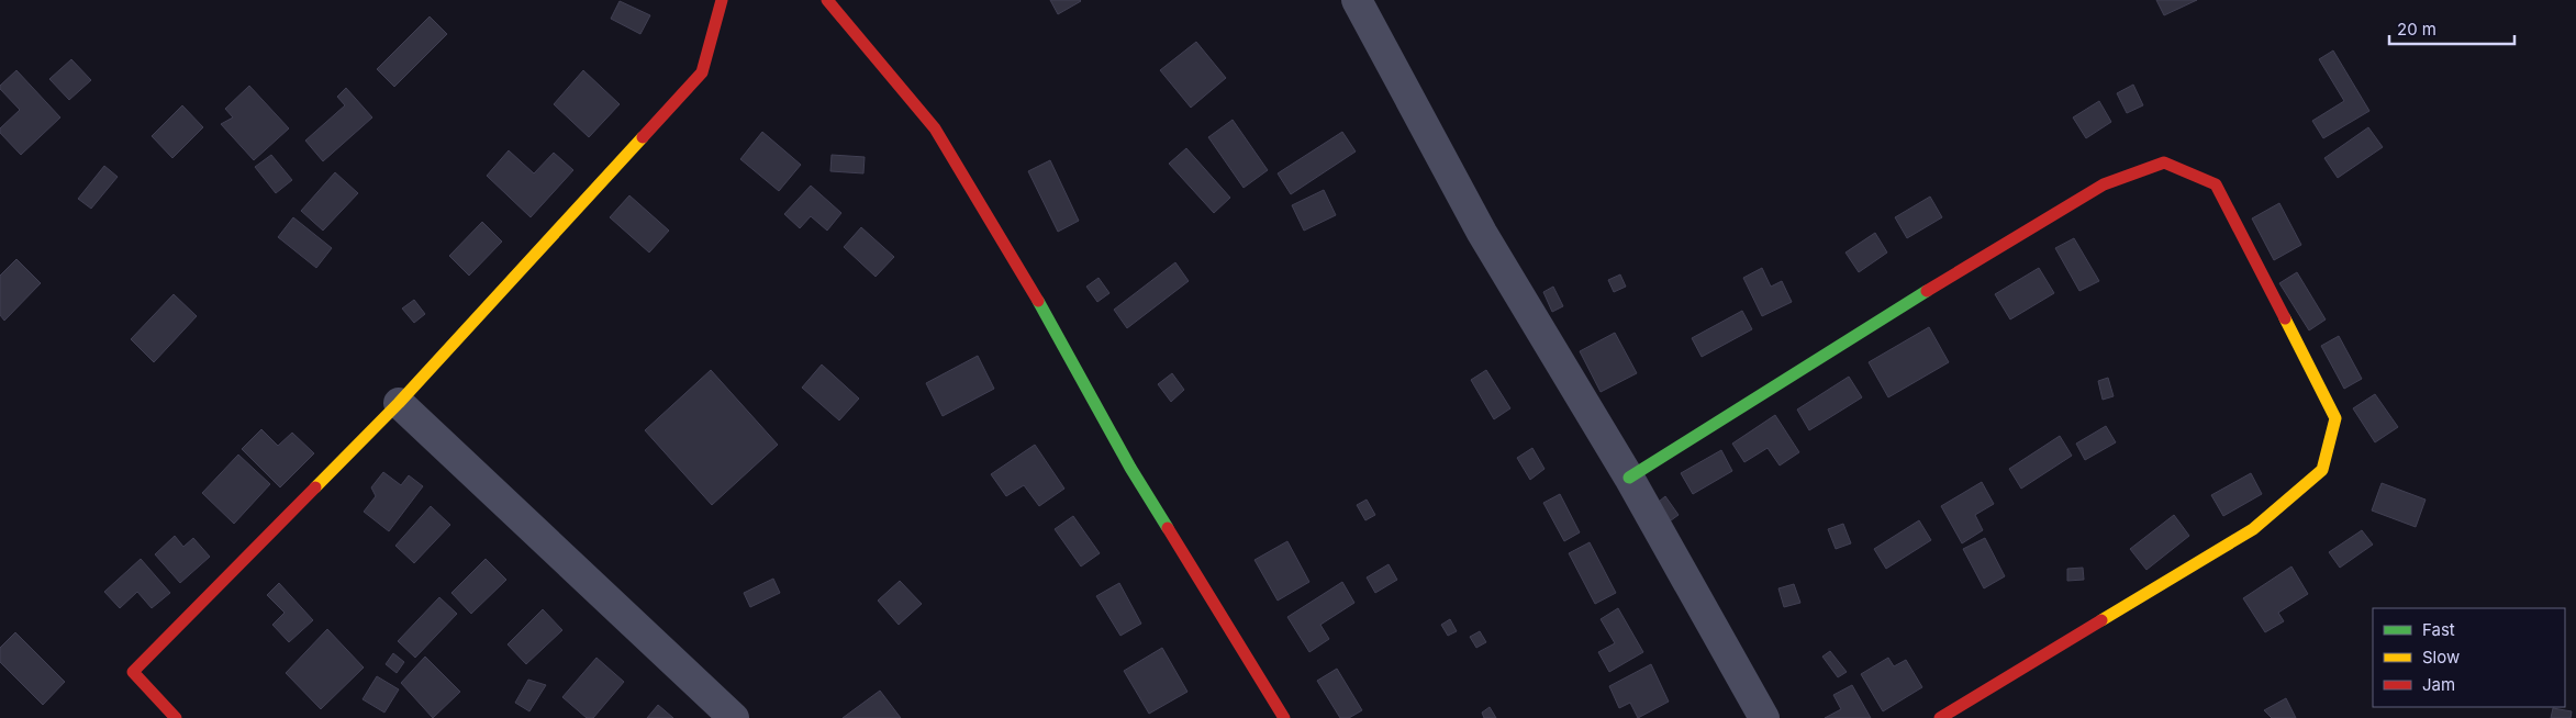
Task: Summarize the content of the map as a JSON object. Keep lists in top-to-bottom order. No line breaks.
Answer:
{"legend":["Fast","Slow","Jam"],"scale_bar":"20 m"}
